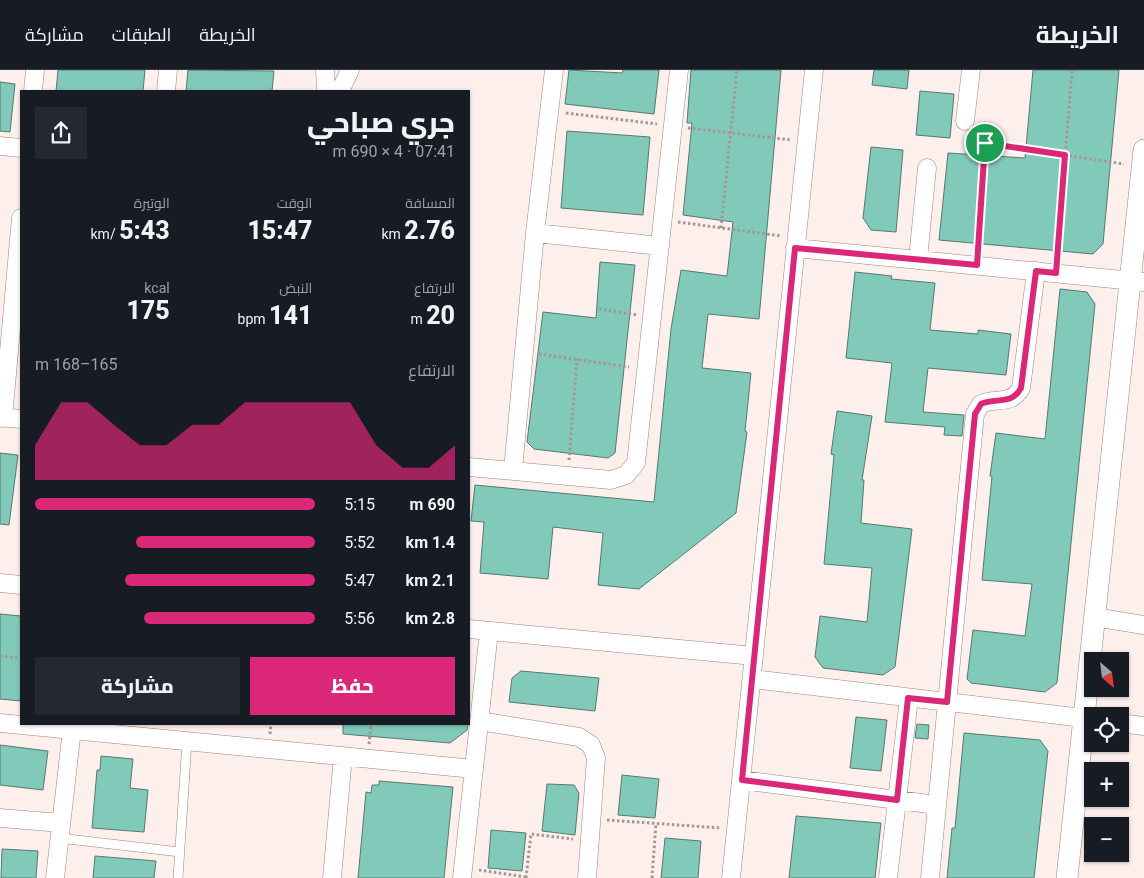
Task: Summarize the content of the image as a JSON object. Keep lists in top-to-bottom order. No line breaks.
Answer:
{"north":"bottom right","page":{"header":"الخريطة","nav":["الخريطة","الطبقات","مشاركة"],"heading":["جري صباحي","07:41 · 4 × 690 m"],"stats":[["المسافة","2.76 km"],["الوقت","15:47"],["الوتيرة","5:43 /km"],["الارتفاع","20 m"],["النبض","141 bpm"],["kcal","175"]],"chart":["الارتفاع","165–168 m"],"list":[{"name":"690 m","note":"5:15"},{"name":"1.4 km","note":"5:52"},{"name":"2.1 km","note":"5:47"},{"name":"2.8 km","note":"5:56"}],"buttons":["حفظ","مشاركة"],"map_buttons":["+","−"]}}
